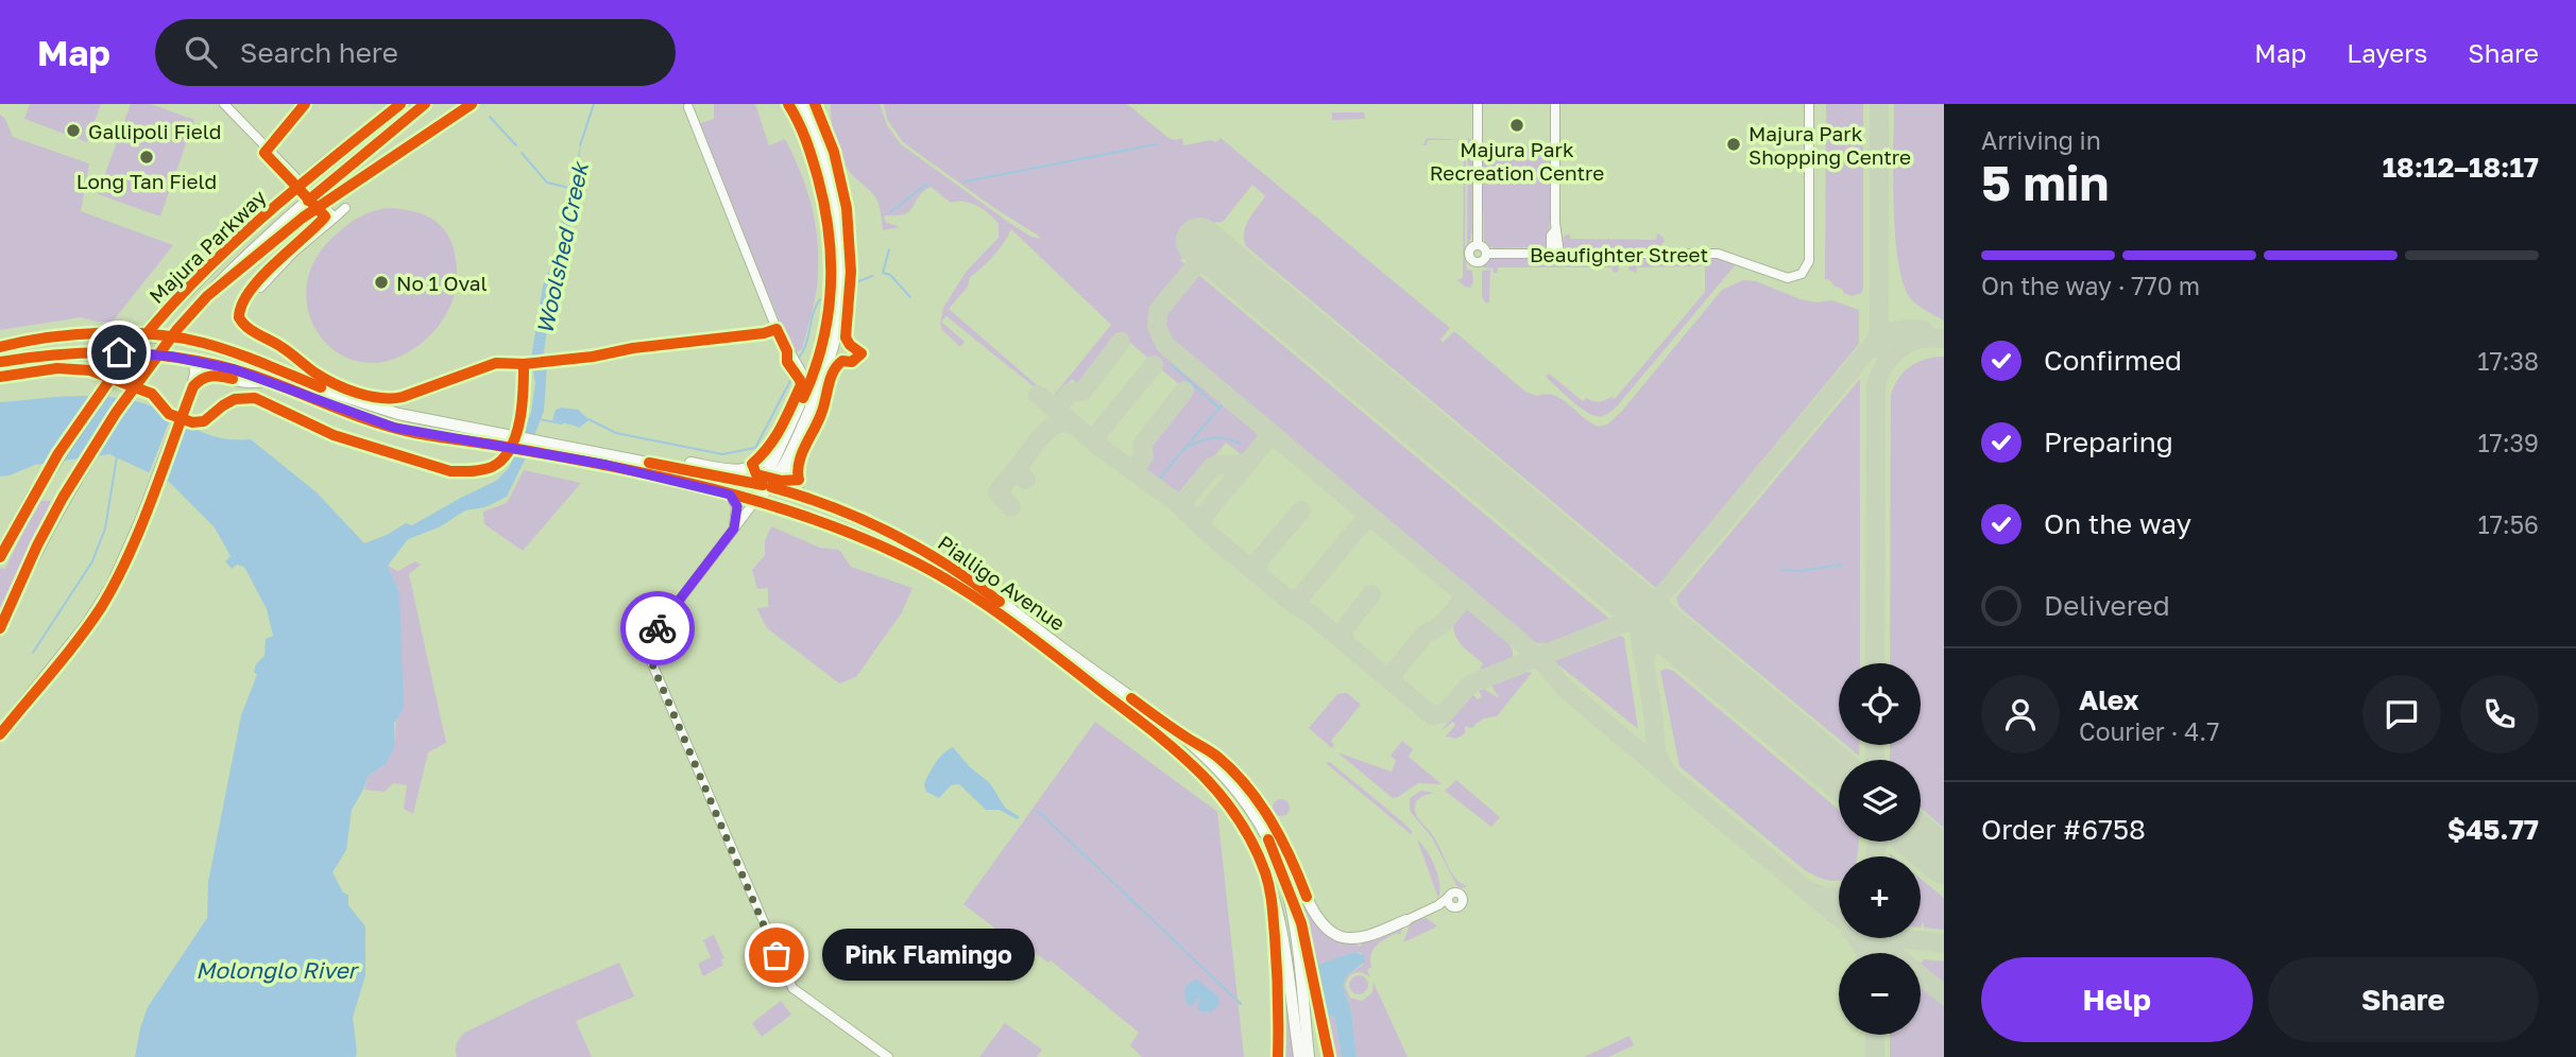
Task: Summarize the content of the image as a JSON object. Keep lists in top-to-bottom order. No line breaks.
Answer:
{"streets":{"highway":["Majura Parkway"],"main road":["Pialligo Avenue"],"street":["Beaufighter Street"]},"crossings":[["Majura Parkway","Pialligo Avenue"]],"water":["Woolshed Creek","Molonglo River"],"places":["Majura Park Recreation Centre","Gallipoli Field","Majura Park Shopping Centre","Long Tan Field","No 1 Oval","Pink Flamingo"],"page":{"header":"Map","search":"Search here","nav":["Map","Layers","Share"],"heading":["5 min","Arriving in","18:12–18:17"],"panel":["Alex","Courier · 4.7","Order #6758","$45.77"],"bar":"On the way · 770 m","list":[["Confirmed","17:38"],["Preparing","17:39"],["On the way","17:56"],"Delivered"],"map_buttons":["+","−"],"bubble":"Pink Flamingo","buttons":["Help","Share"]}}
